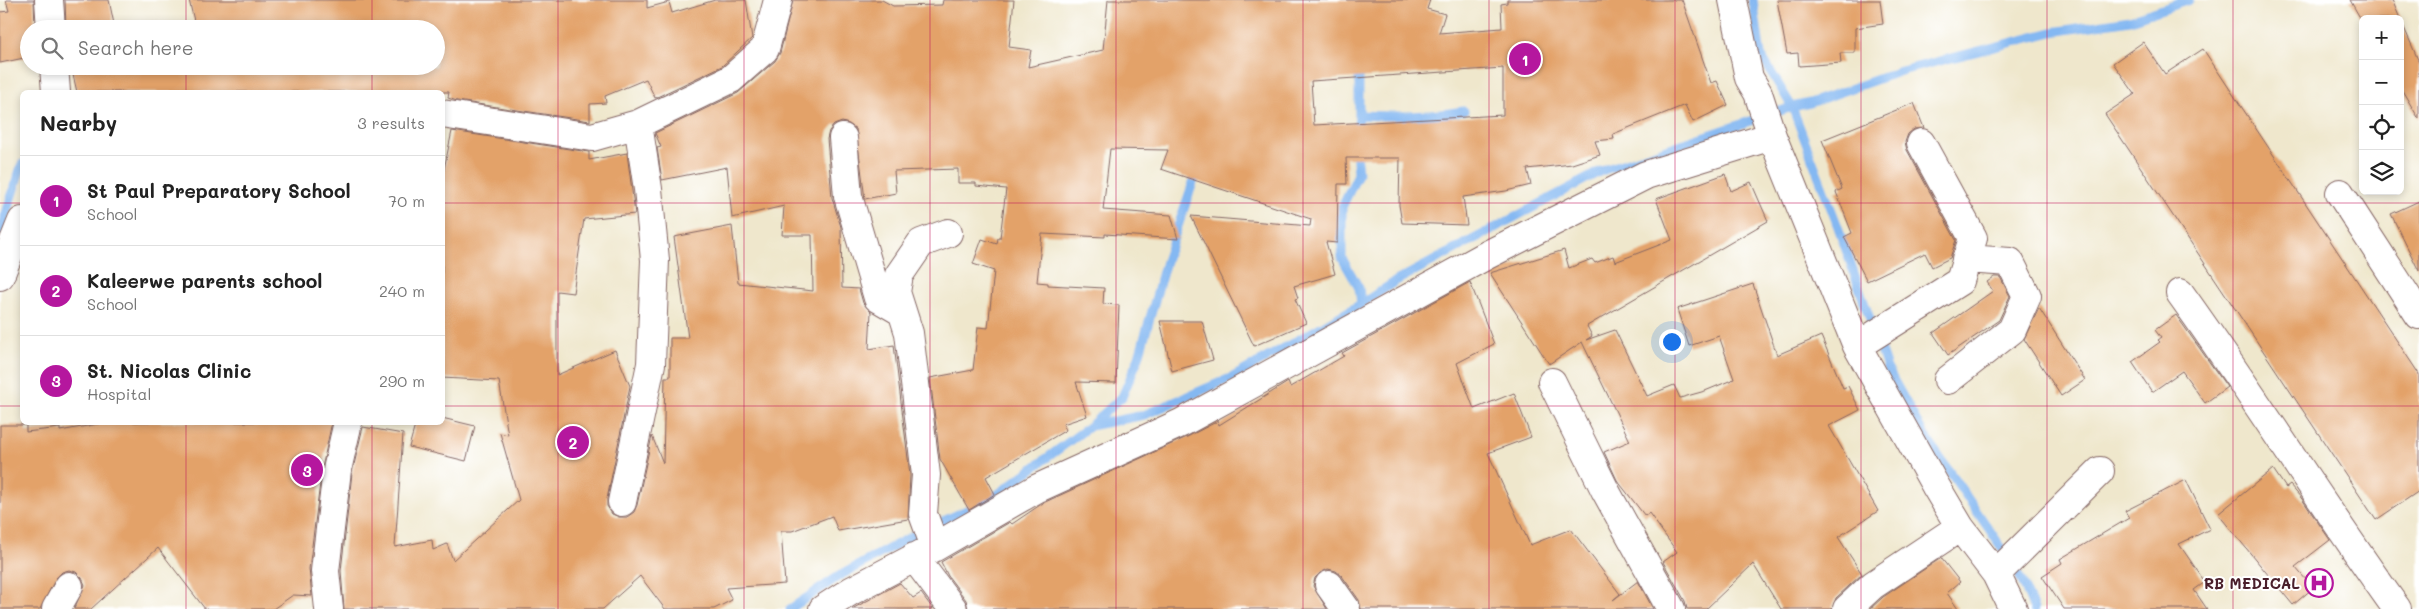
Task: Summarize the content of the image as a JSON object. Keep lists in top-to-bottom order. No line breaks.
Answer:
{"places":{"hospital":["RB MEDICAL"]},"page":{"map_buttons":["+","−"],"search":"Search here","pins":["1","2","3"],"heading":["Nearby","3 results"],"list":[{"mark":"1","name":"St Paul Preparatory School","note":"School","value":"70 m"},{"mark":"2","name":"Kaleerwe parents school","note":"School","value":"240 m"},{"mark":"3","name":"St. Nicolas Clinic","note":"Hospital","value":"290 m"}]}}
